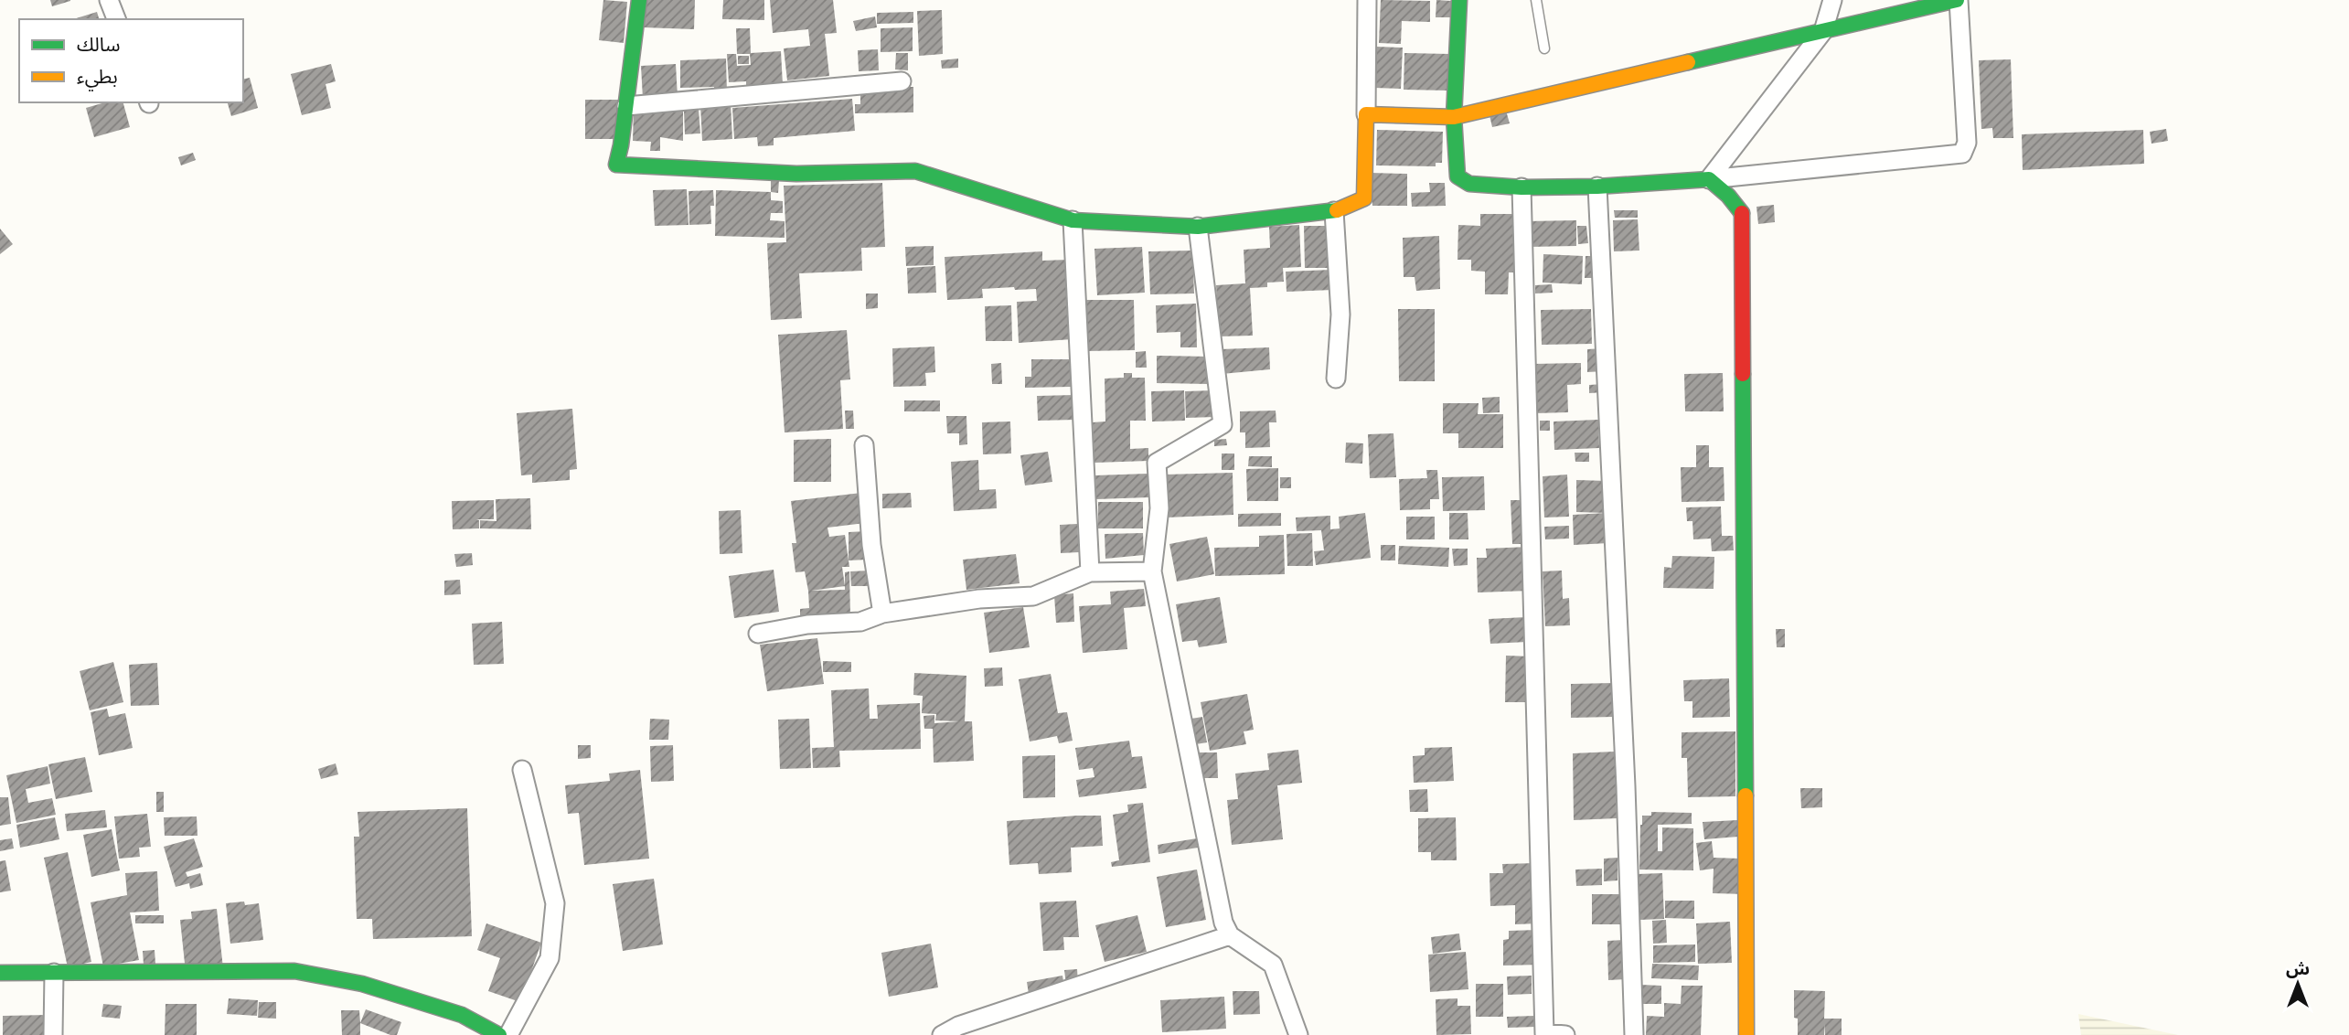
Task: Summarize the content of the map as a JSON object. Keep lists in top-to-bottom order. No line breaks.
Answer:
{"legend":["سالك","بطيء"],"north":"top"}
